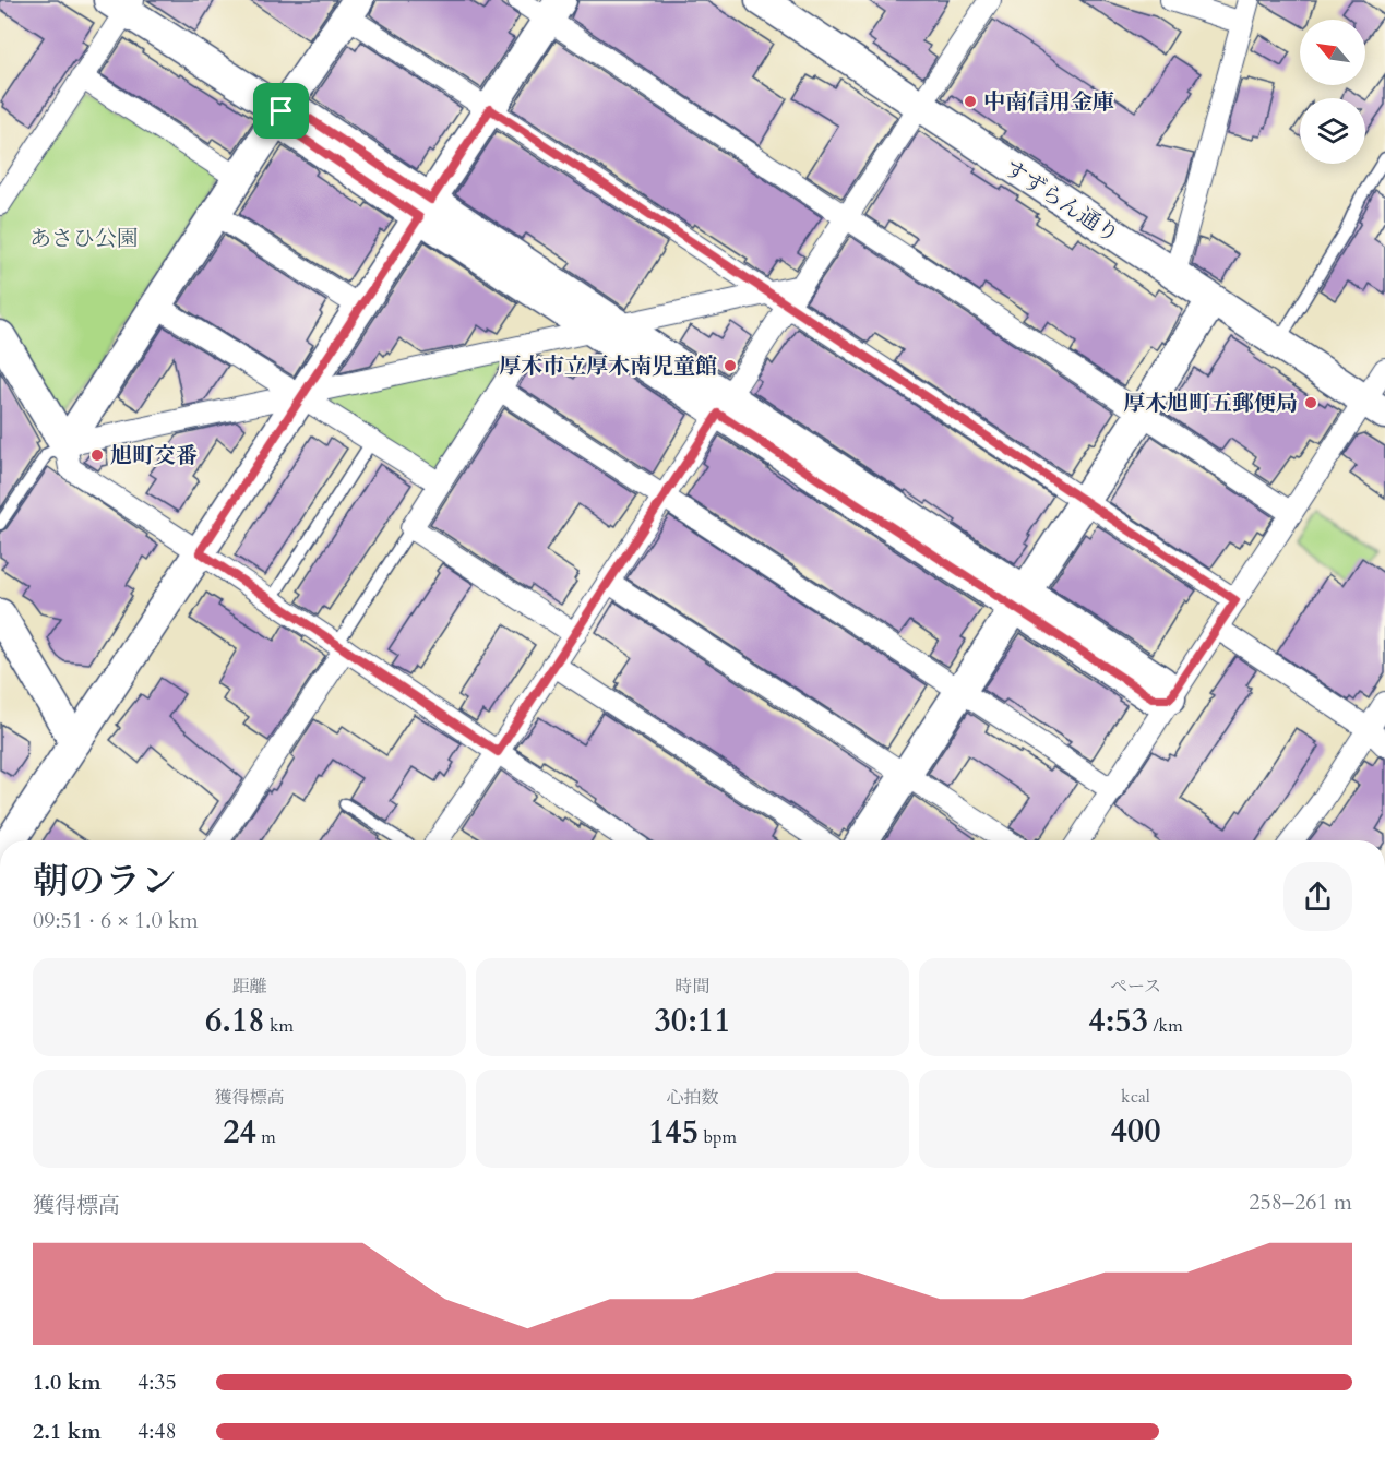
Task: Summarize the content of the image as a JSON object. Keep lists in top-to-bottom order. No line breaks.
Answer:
{"streets":{"street":["すずらん通り"]},"parks":["あさひ公園"],"places":["中南信用金庫","厚木市立厚木南児童館","厚木旭町五郵便局","旭町交番"],"north":"top left","page":{"heading":["朝のラン","09:51 · 6 × 1.0 km"],"stats":[["距離","6.18 km"],["時間","30:11"],["ペース","4:53 /km"],["獲得標高","24 m"],["心拍数","145 bpm"],["kcal","400"]],"chart":["獲得標高","258–261 m"],"list":[{"name":"1.0 km","note":"4:35"},{"name":"2.1 km","note":"4:48"}]}}
